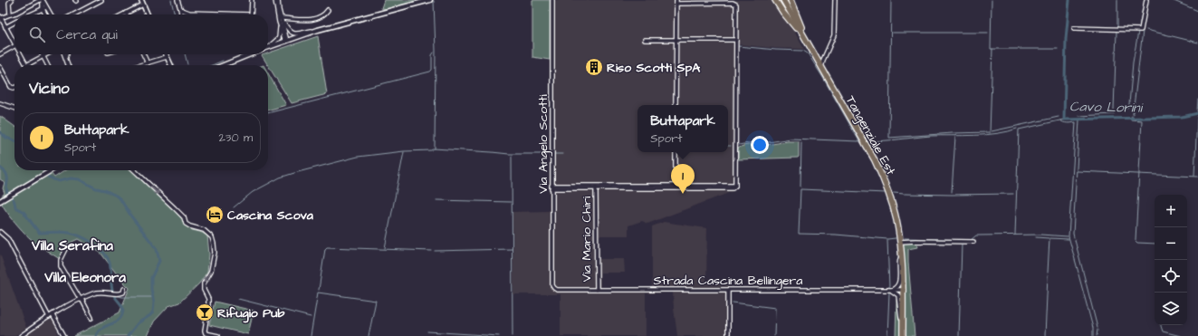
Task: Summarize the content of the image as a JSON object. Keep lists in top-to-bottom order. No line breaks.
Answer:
{"streets":{"main road":["Tangenziale Est"],"street":["Via Angelo Scotti","Via Mario Chiri","Strada Cascina Bellingera"]},"crossings":[["Tangenziale Est","Strada Cascina Bellingera"],["Via Angelo Scotti","Strada Cascina Bellingera"],["Via Mario Chiri","Strada Cascina Bellingera"]],"districts":["Villa Serafina","Villa Eleonora"],"water":["Cavo Lorini"],"places":{"building":["Riso Scotti SpA"],"hotel":["Cascina Scova"],"bar":["Rifugio Pub"]},"page":{"search":"Cerca qui","heading":"Vicino","popup":["Buttapark","Sport"],"list":[{"mark":"1","name":"Buttapark","note":"Sport","value":"230 m"}],"pins":"1","map_buttons":["+","−"]}}
